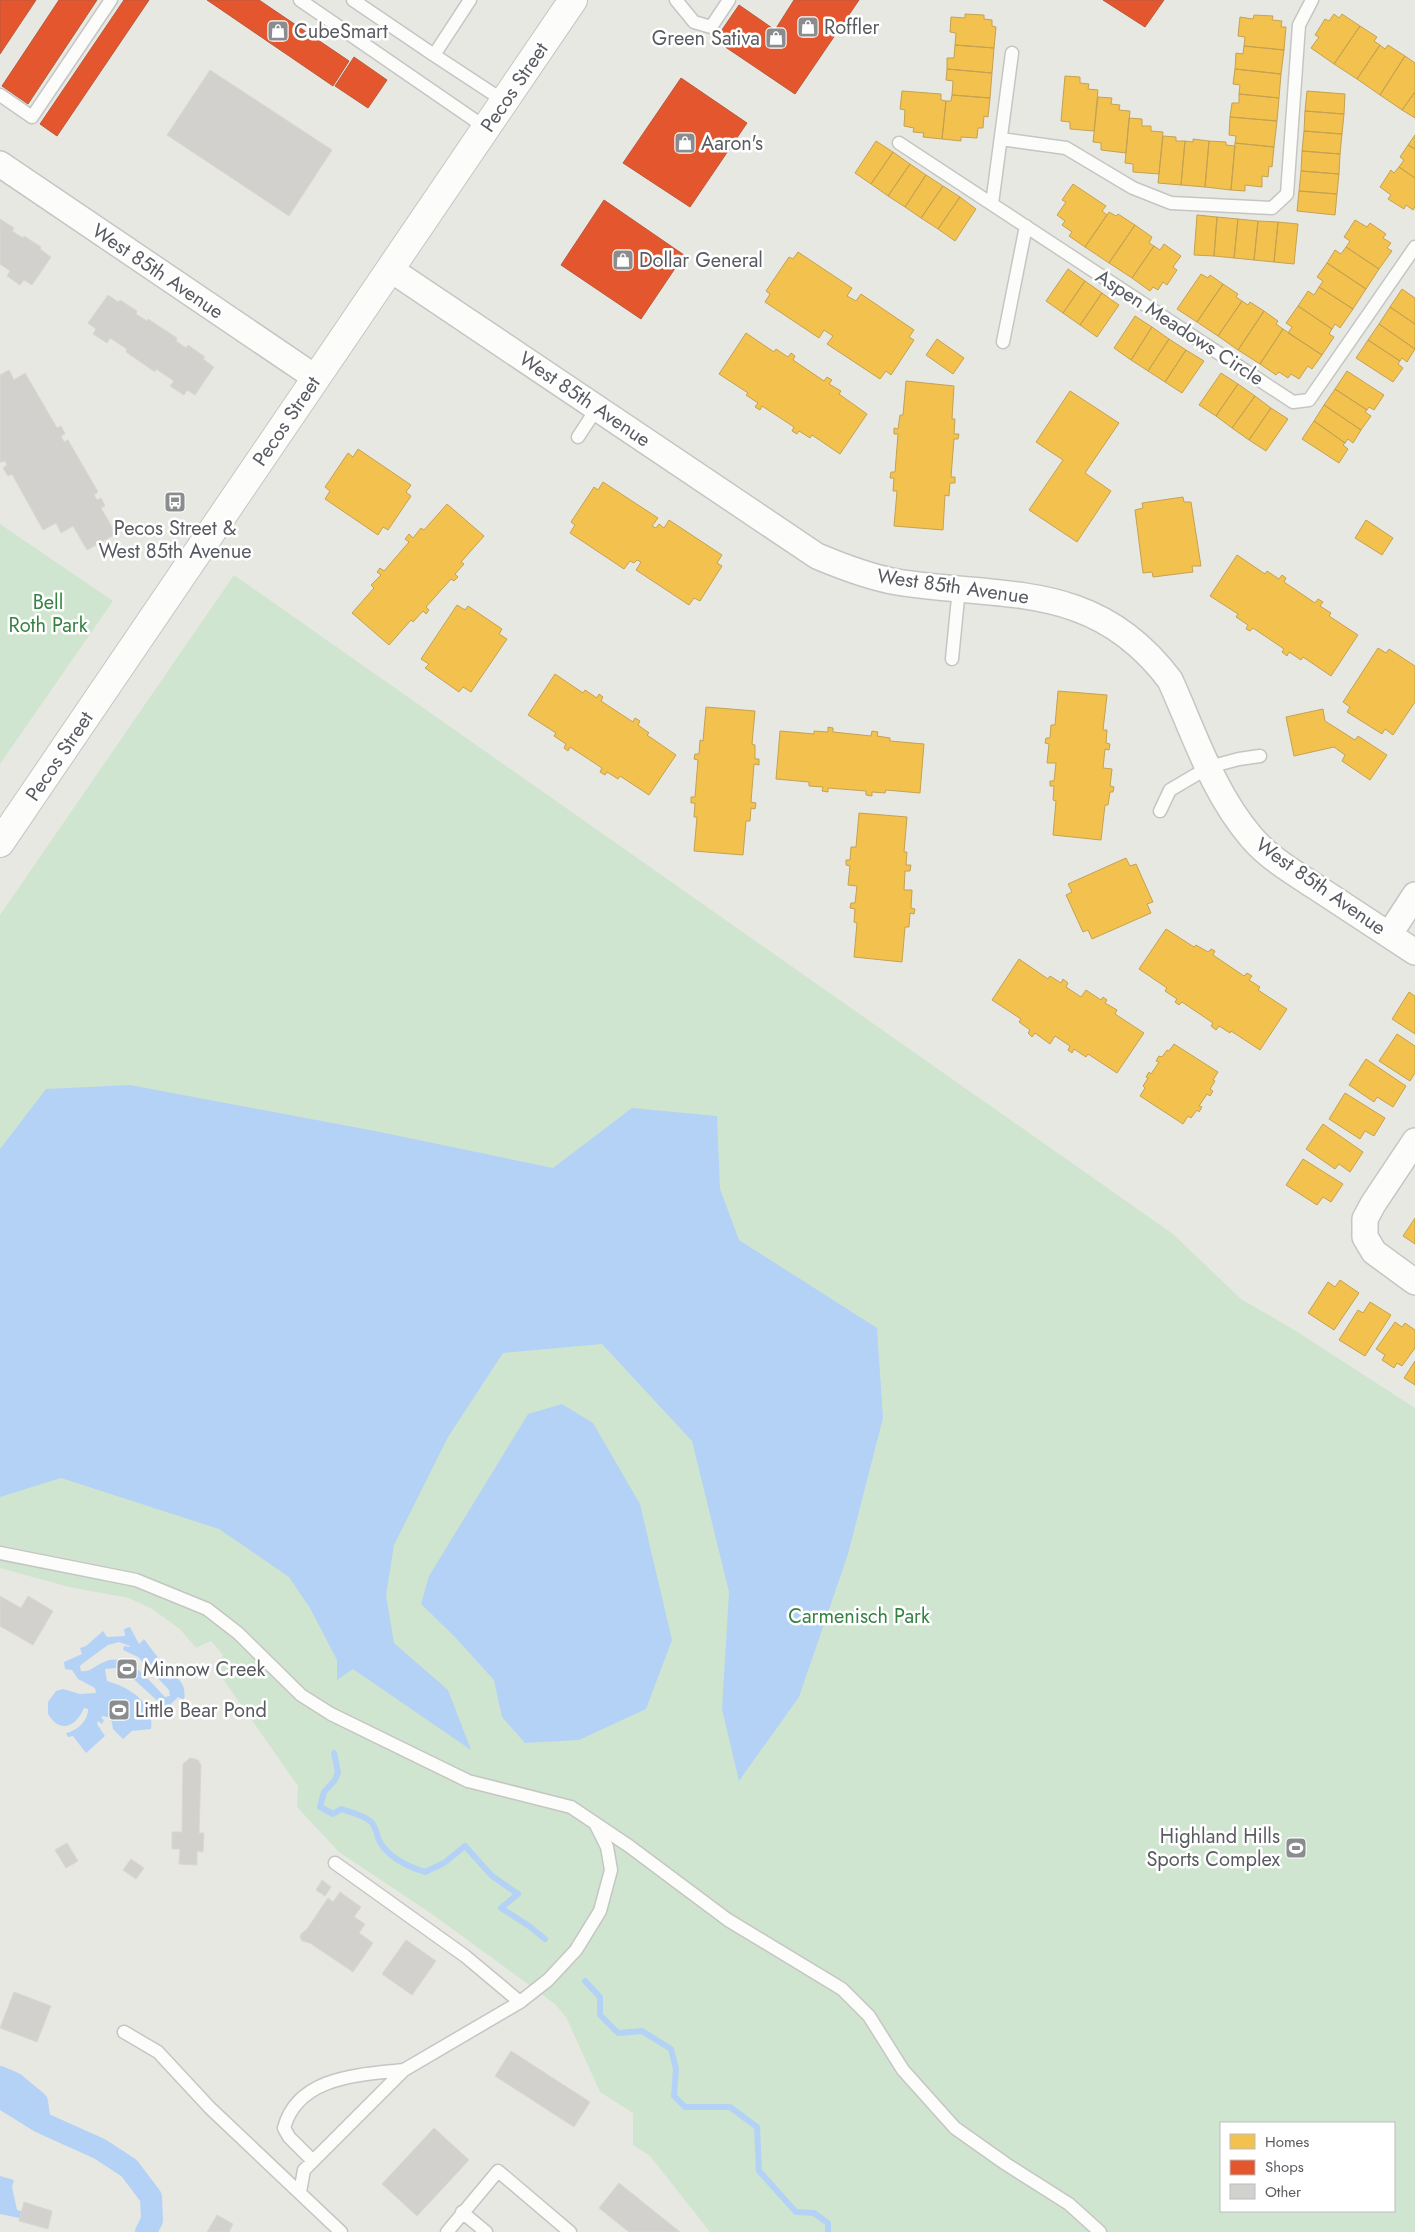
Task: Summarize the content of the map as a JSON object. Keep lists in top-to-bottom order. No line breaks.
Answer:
{"streets":{"main road":["Pecos Street"],"street":["West 85th Avenue"],"lane":["Aspen Meadows Circle"]},"crossings":[["Pecos Street","West 85th Avenue"]],"parks":["Bell Roth Park","Carmenisch Park"],"places":{"shop":["Roffler","CubeSmart","Green Sativa","Aaron's","Dollar General"],"bus stop":["Pecos Street & West 85th Avenue"],"sports":["Minnow Creek","Little Bear Pond","Highland Hills Sports Complex"]},"legend":["Homes","Shops","Other"]}
